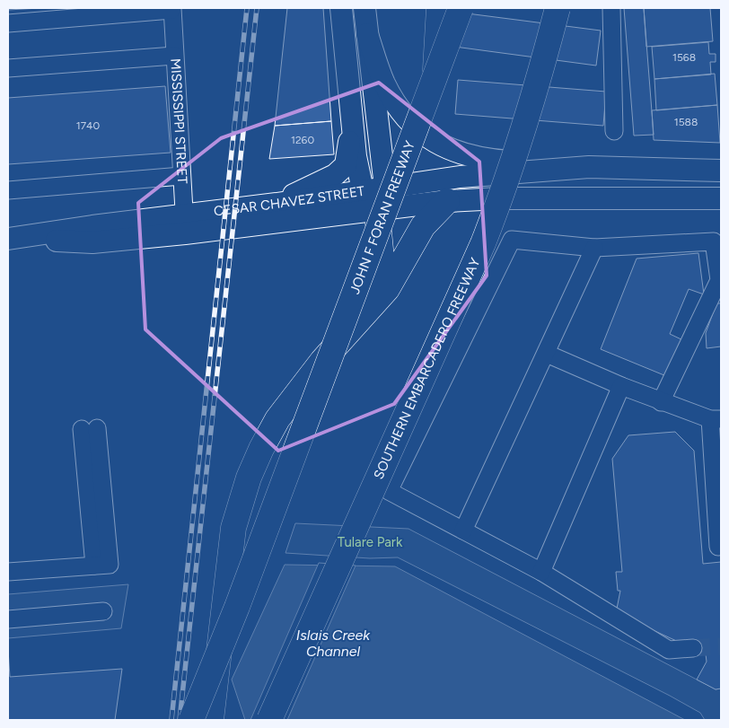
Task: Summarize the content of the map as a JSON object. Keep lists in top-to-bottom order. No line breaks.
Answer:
{"streets":{"highway":["JOHN F FORAN FREEWAY","SOUTHERN EMBARCADERO FREEWAY"],"main road":["CESAR CHAVEZ STREET"],"street":["MISSISSIPPI STREET"]},"crossings":[["MISSISSIPPI STREET","CESAR CHAVEZ STREET"]],"water":["Islais Creek Channel"],"parks":["Tulare Park"],"house_numbers":["1568","1588","1740","1260"]}
